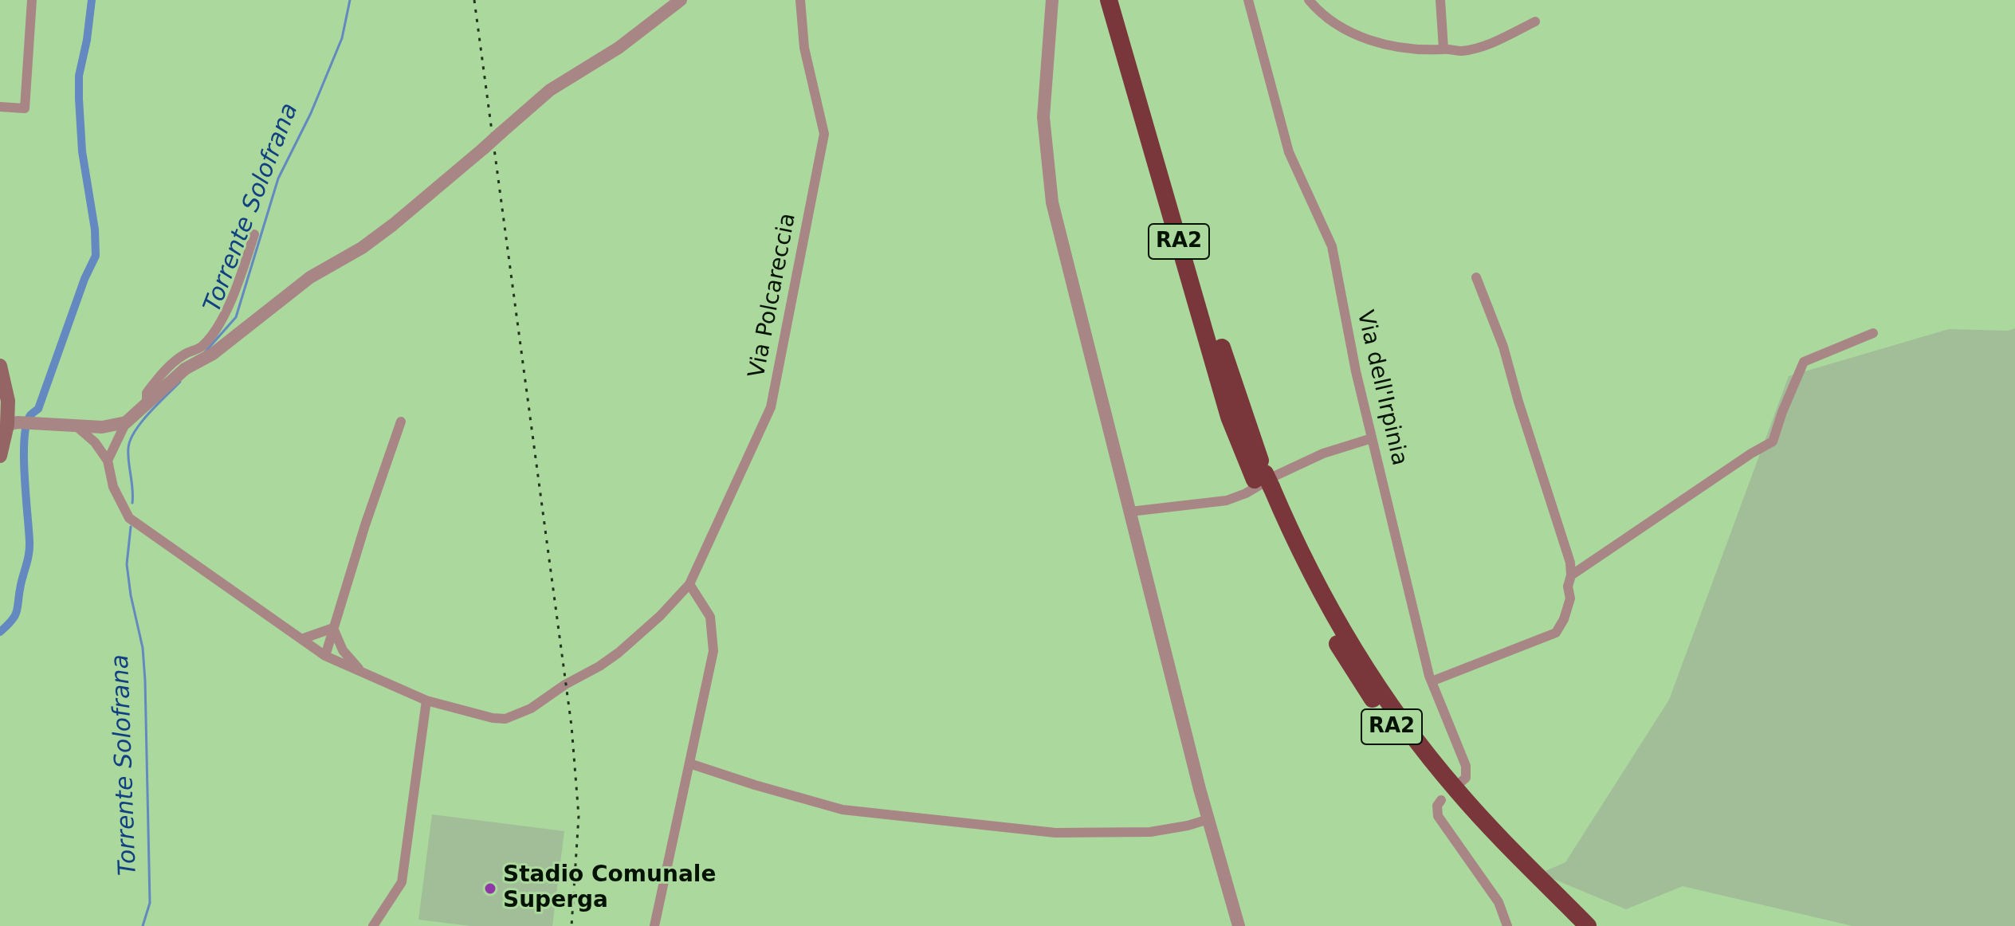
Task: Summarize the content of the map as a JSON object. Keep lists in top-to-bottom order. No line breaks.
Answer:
{"streets":{"highway":["RA2"],"street":["Via Polcareccia","Via dell'Irpinia"]},"water":["Torrente Solofrana"],"places":["Stadio Comunale Superga"]}
